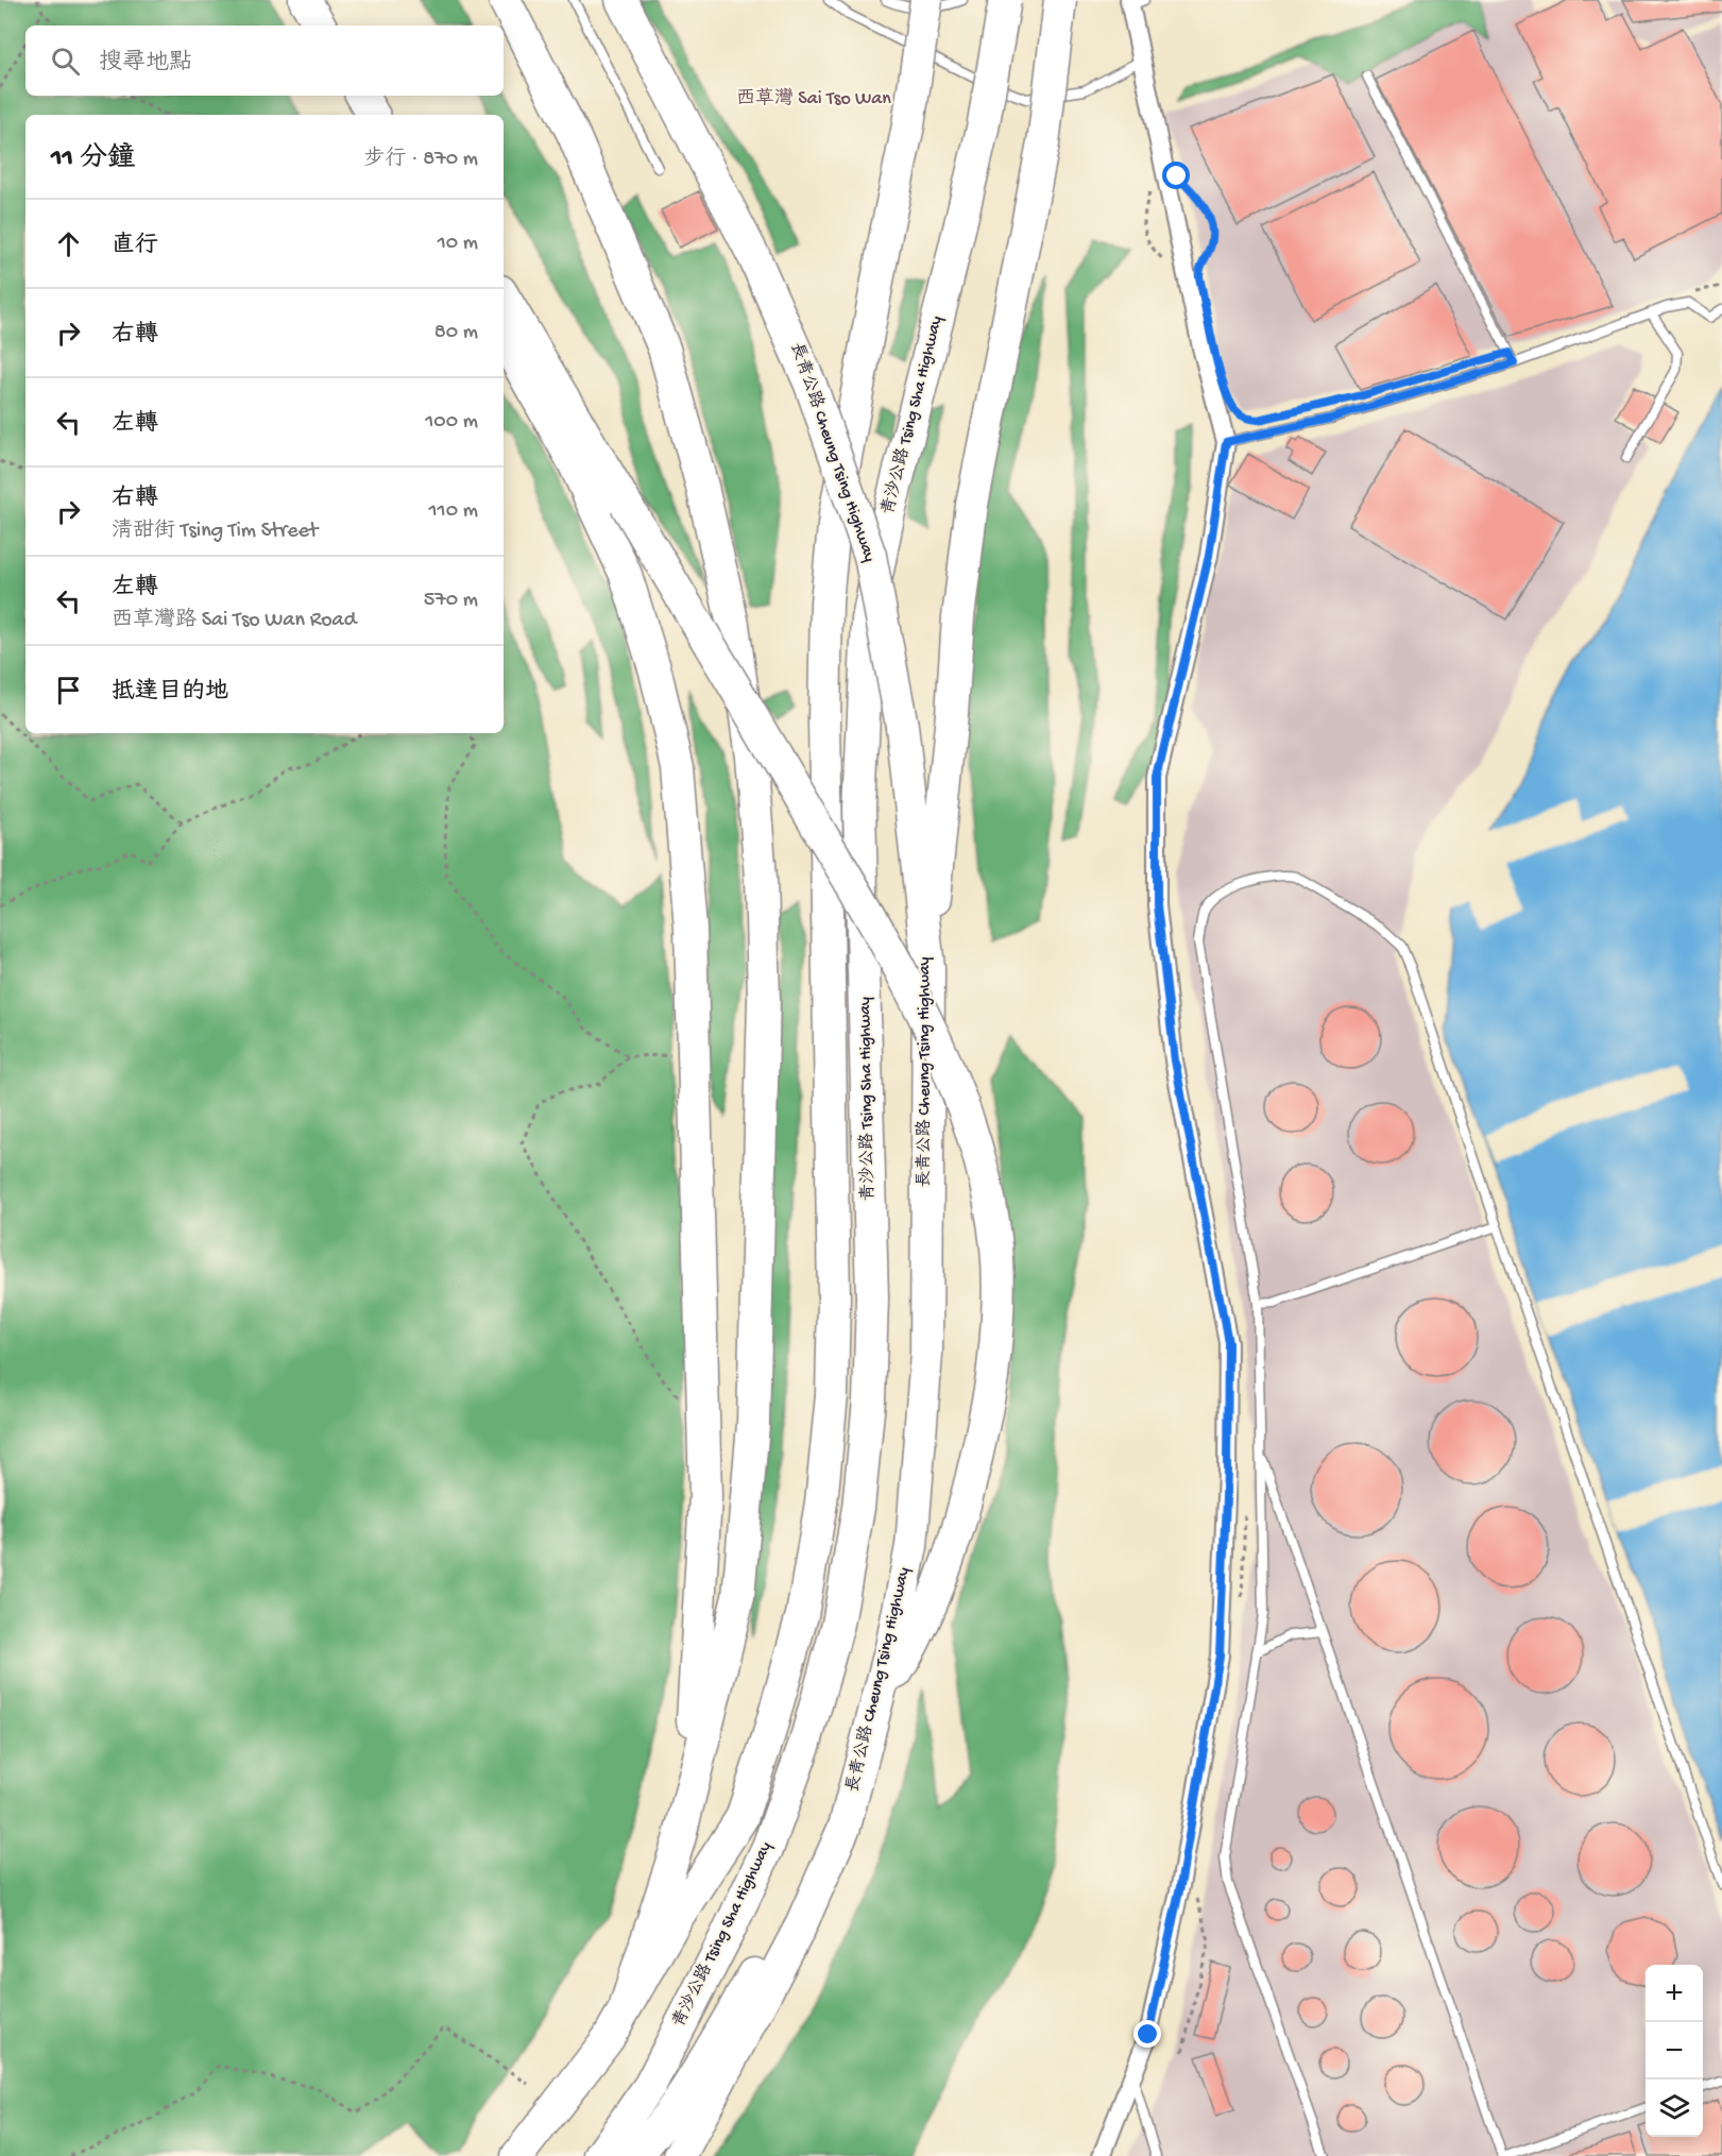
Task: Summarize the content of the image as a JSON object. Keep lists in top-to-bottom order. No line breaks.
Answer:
{"streets":{"highway":["青沙公路 Tsing Sha Highway","長青公路 Cheung Tsing Highway"]},"districts":["西草灣 Sai Tso Wan"],"page":{"search":"搜尋地點","heading":["11 分鐘","步行 · 870 m"],"list":[["直行","10 m"],["右轉","80 m"],["左轉","100 m"],["右轉","清甜街 Tsing Tim Street","110 m"],["左轉","西草灣路 Sai Tso Wan Road","570 m"],"抵達目的地"],"map_buttons":["+","−"]}}
